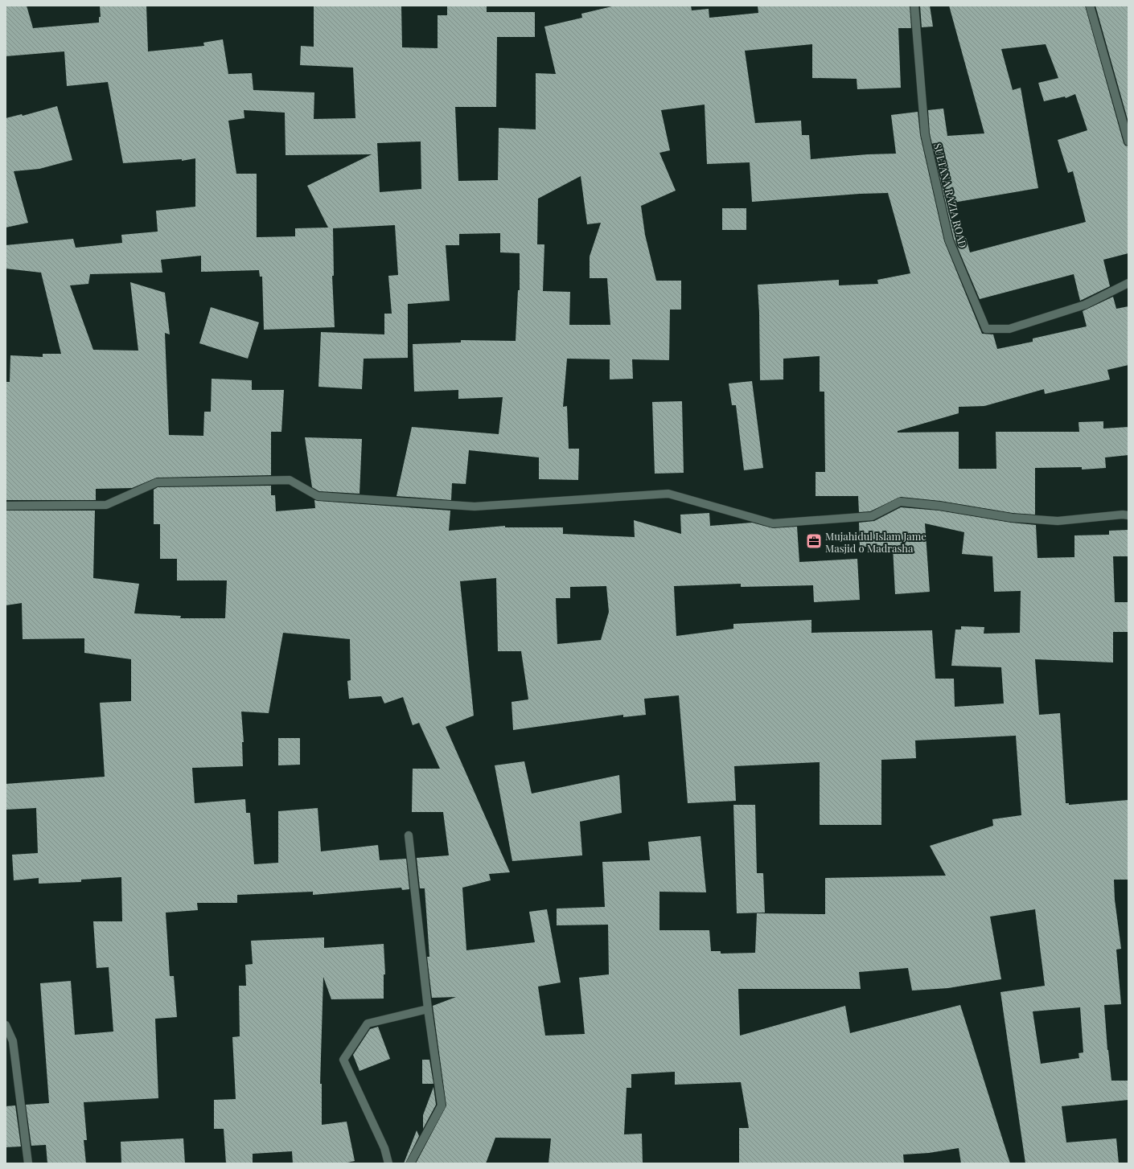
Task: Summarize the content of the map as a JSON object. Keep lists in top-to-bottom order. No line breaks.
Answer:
{"streets":{"street":["SULTANA RAZIA ROAD"]},"places":{"office":["Mujahidul Islam Jame Masjid o Madrasha"]}}
